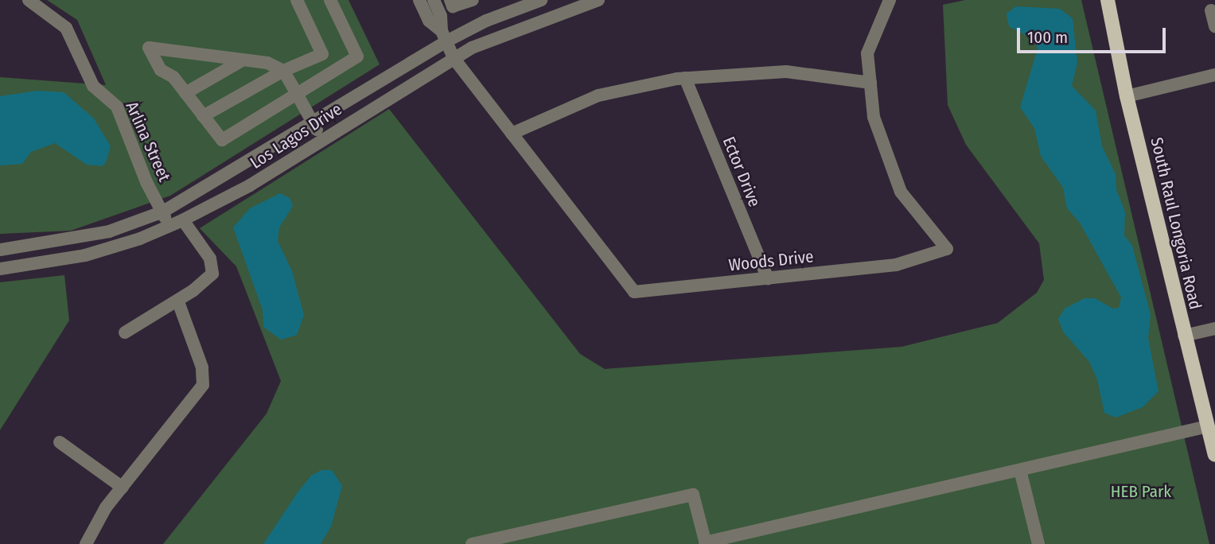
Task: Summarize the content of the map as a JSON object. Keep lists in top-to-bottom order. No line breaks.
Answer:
{"streets":{"main road":["South Raul Longoria Road"],"street":["Los Lagos Drive","Arlina Street","Ector Drive","Woods Drive"]},"crossings":[["Los Lagos Drive","Arlina Street"],["Los Lagos Drive","Woods Drive"],["Ector Drive","Woods Drive"]],"parks":["HEB Park"],"scale_bar":"100 m"}
